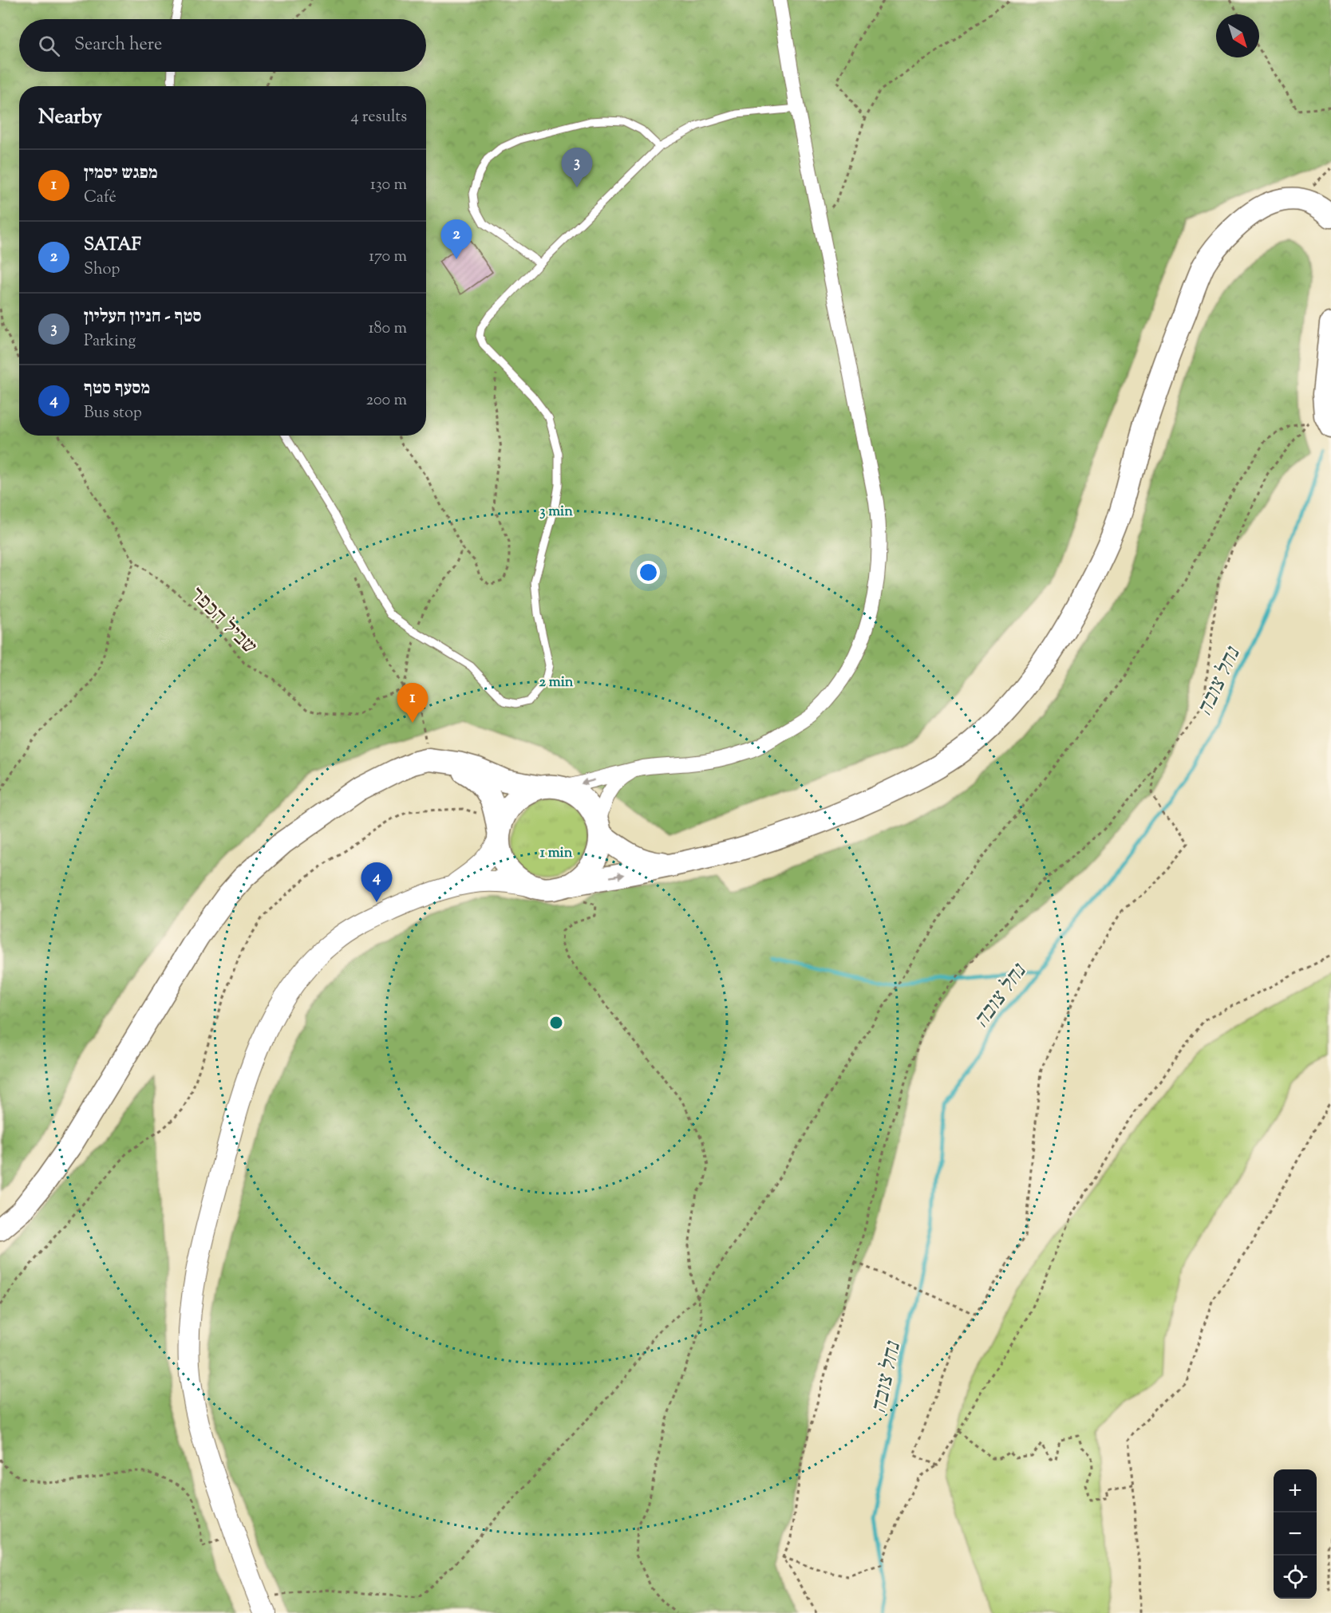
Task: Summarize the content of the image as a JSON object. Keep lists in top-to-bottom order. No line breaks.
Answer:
{"streets":{"path":["שביל הכפר"]},"water":["נחל צובה"],"north":"bottom right","page":{"search":"Search here","heading":["Nearby","4 results"],"pins":["3","2","1","4"],"list":[{"mark":"1","name":"מפגש יסמין","note":"Café","value":"130 m"},{"mark":"2","name":"SATAF","note":"Shop","value":"170 m"},{"mark":"3","name":"סטף - חניון העליון","note":"Parking","value":"180 m"},{"mark":"4","name":"מסעף סטף","note":"Bus stop","value":"200 m"}],"map_buttons":["+","−"]},"rings":["3 min","2 min","1 min"]}
